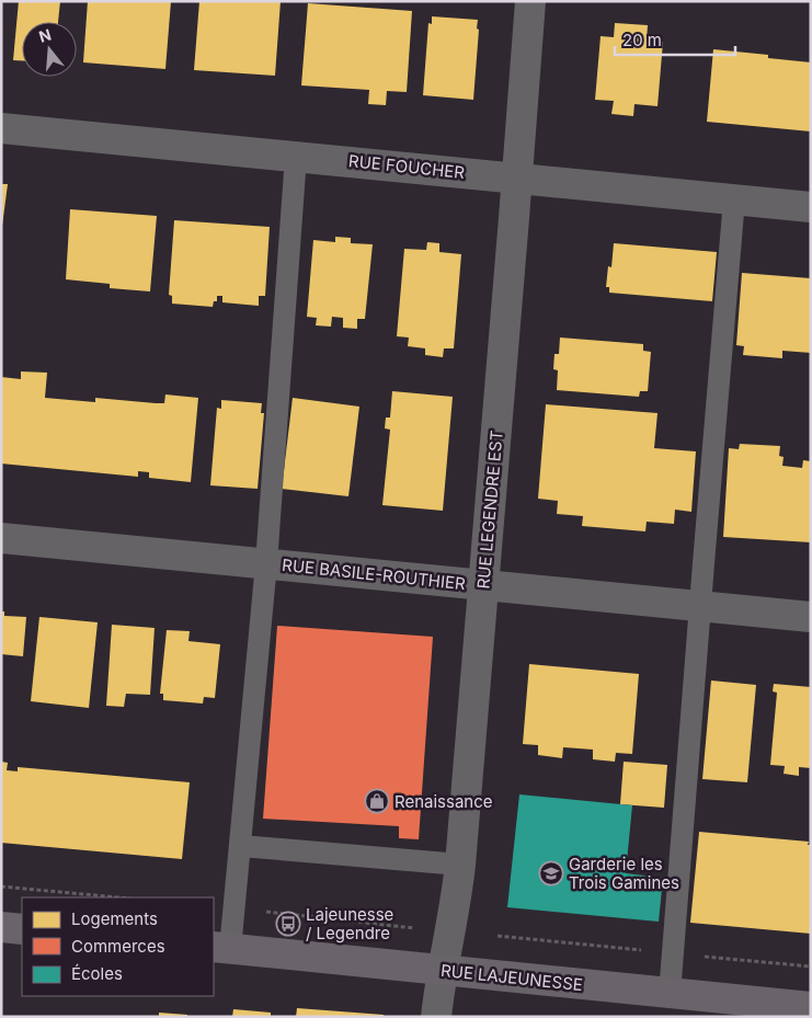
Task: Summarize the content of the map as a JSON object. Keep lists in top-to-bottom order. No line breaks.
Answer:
{"streets":{"main road":["RUE LAJEUNESSE"],"street":["RUE FOUCHER","RUE LEGENDRE EST","RUE BASILE-ROUTHIER"]},"crossings":[["RUE FOUCHER","RUE LEGENDRE EST"],["RUE LEGENDRE EST","RUE BASILE-ROUTHIER"],["RUE LEGENDRE EST","RUE LAJEUNESSE"]],"places":{"shop":["Renaissance"],"school or university":["Garderie les Trois Gamines"],"bus stop":["Lajeunesse / Legendre"]},"legend":["Logements","Commerces","Écoles"],"scale_bar":"20 m","north":"top"}
